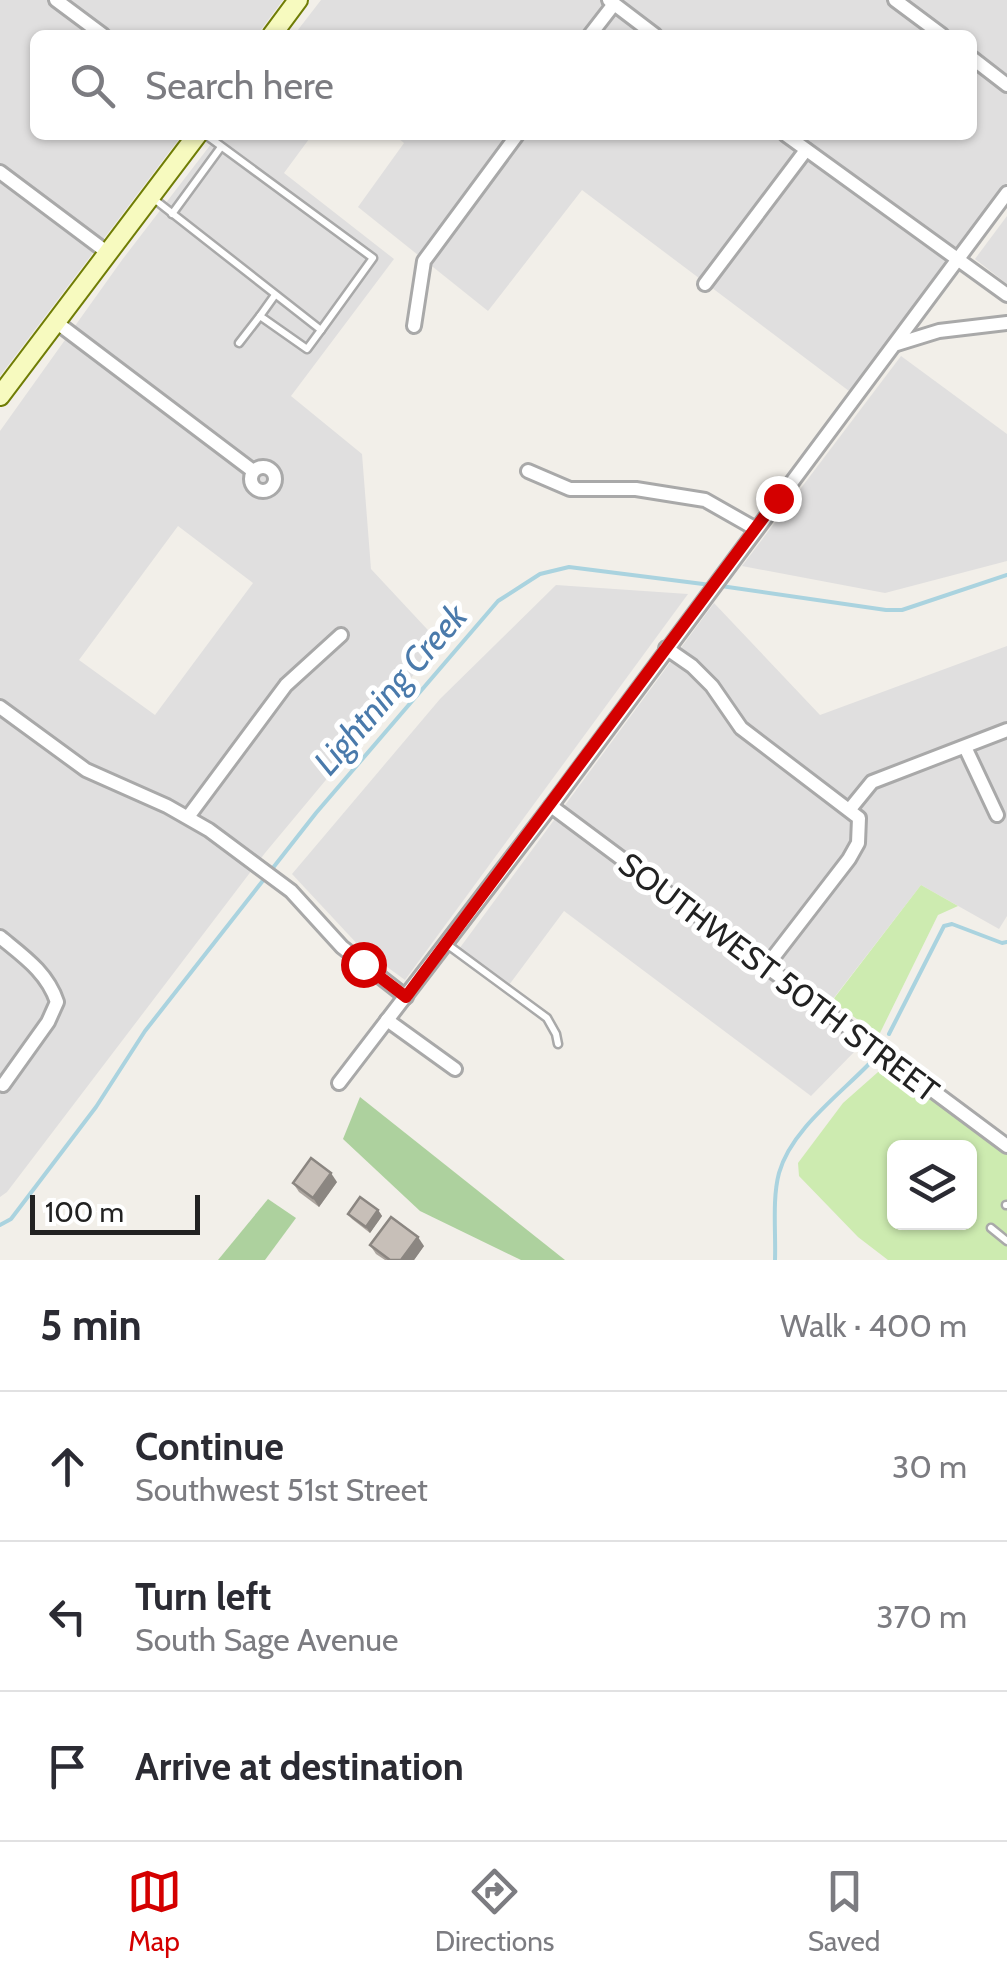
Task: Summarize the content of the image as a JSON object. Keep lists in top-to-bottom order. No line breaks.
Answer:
{"streets":{"street":["SOUTHWEST 50TH STREET"]},"water":["Lightning Creek"],"scale_bar":"100 m","page":{"search":"Search here","scale":"100 m","heading":["5 min","Walk · 400 m"],"list":[["Continue","Southwest 51st Street","30 m"],["Turn left","South Sage Avenue","370 m"],"Arrive at destination"],"nav":["Map","Directions","Saved"]}}
